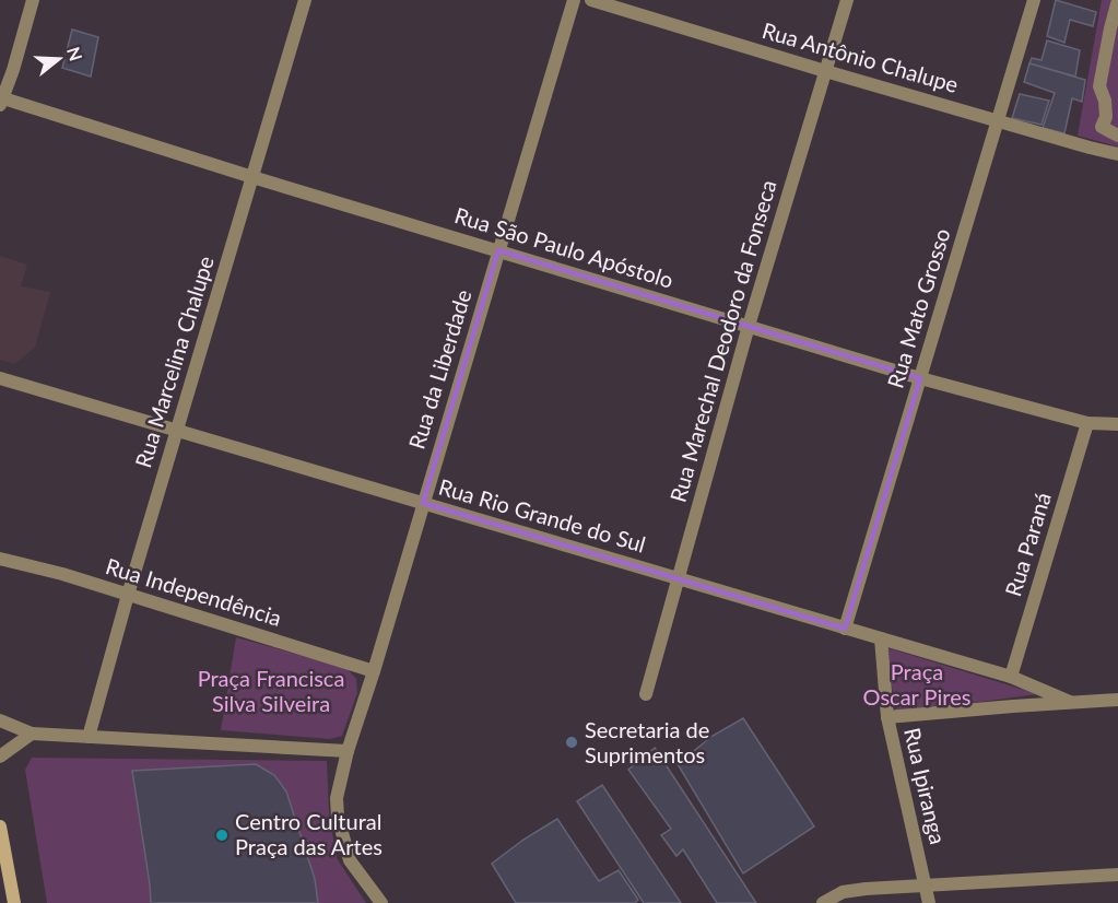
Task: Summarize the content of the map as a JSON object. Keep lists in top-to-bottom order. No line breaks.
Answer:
{"streets":{"street":["Rua Antônio Chalupe","Rua São Paulo Apóstolo","Rua Mato Grosso","Rua Marechal Deodoro da Fonseca","Rua Marcelina Chalupe","Rua da Liberdade","Rua Rio Grande do Sul","Rua Paraná","Rua Independência","Rua Ipiranga"]},"crossings":[["Rua Antônio Chalupe","Rua Mato Grosso"],["Rua Antônio Chalupe","Rua Marechal Deodoro da Fonseca"],["Rua São Paulo Apóstolo","Rua Mato Grosso"],["Rua São Paulo Apóstolo","Rua Marechal Deodoro da Fonseca"],["Rua São Paulo Apóstolo","Rua Marcelina Chalupe"],["Rua São Paulo Apóstolo","Rua da Liberdade"],["Rua São Paulo Apóstolo","Rua Paraná"],["Rua Mato Grosso","Rua Rio Grande do Sul"],["Rua Marechal Deodoro da Fonseca","Rua Rio Grande do Sul"],["Rua Marcelina Chalupe","Rua Rio Grande do Sul"],["Rua Marcelina Chalupe","Rua Independência"],["Rua da Liberdade","Rua Rio Grande do Sul"],["Rua da Liberdade","Rua Independência"],["Rua Rio Grande do Sul","Rua Paraná"],["Rua Rio Grande do Sul","Rua Ipiranga"]],"parks":["Praça Oscar Pires","Praça Francisca Silva Silveira"],"places":["Secretaria de Suprimentos","Centro Cultural Praça das Artes"],"north":"right"}
